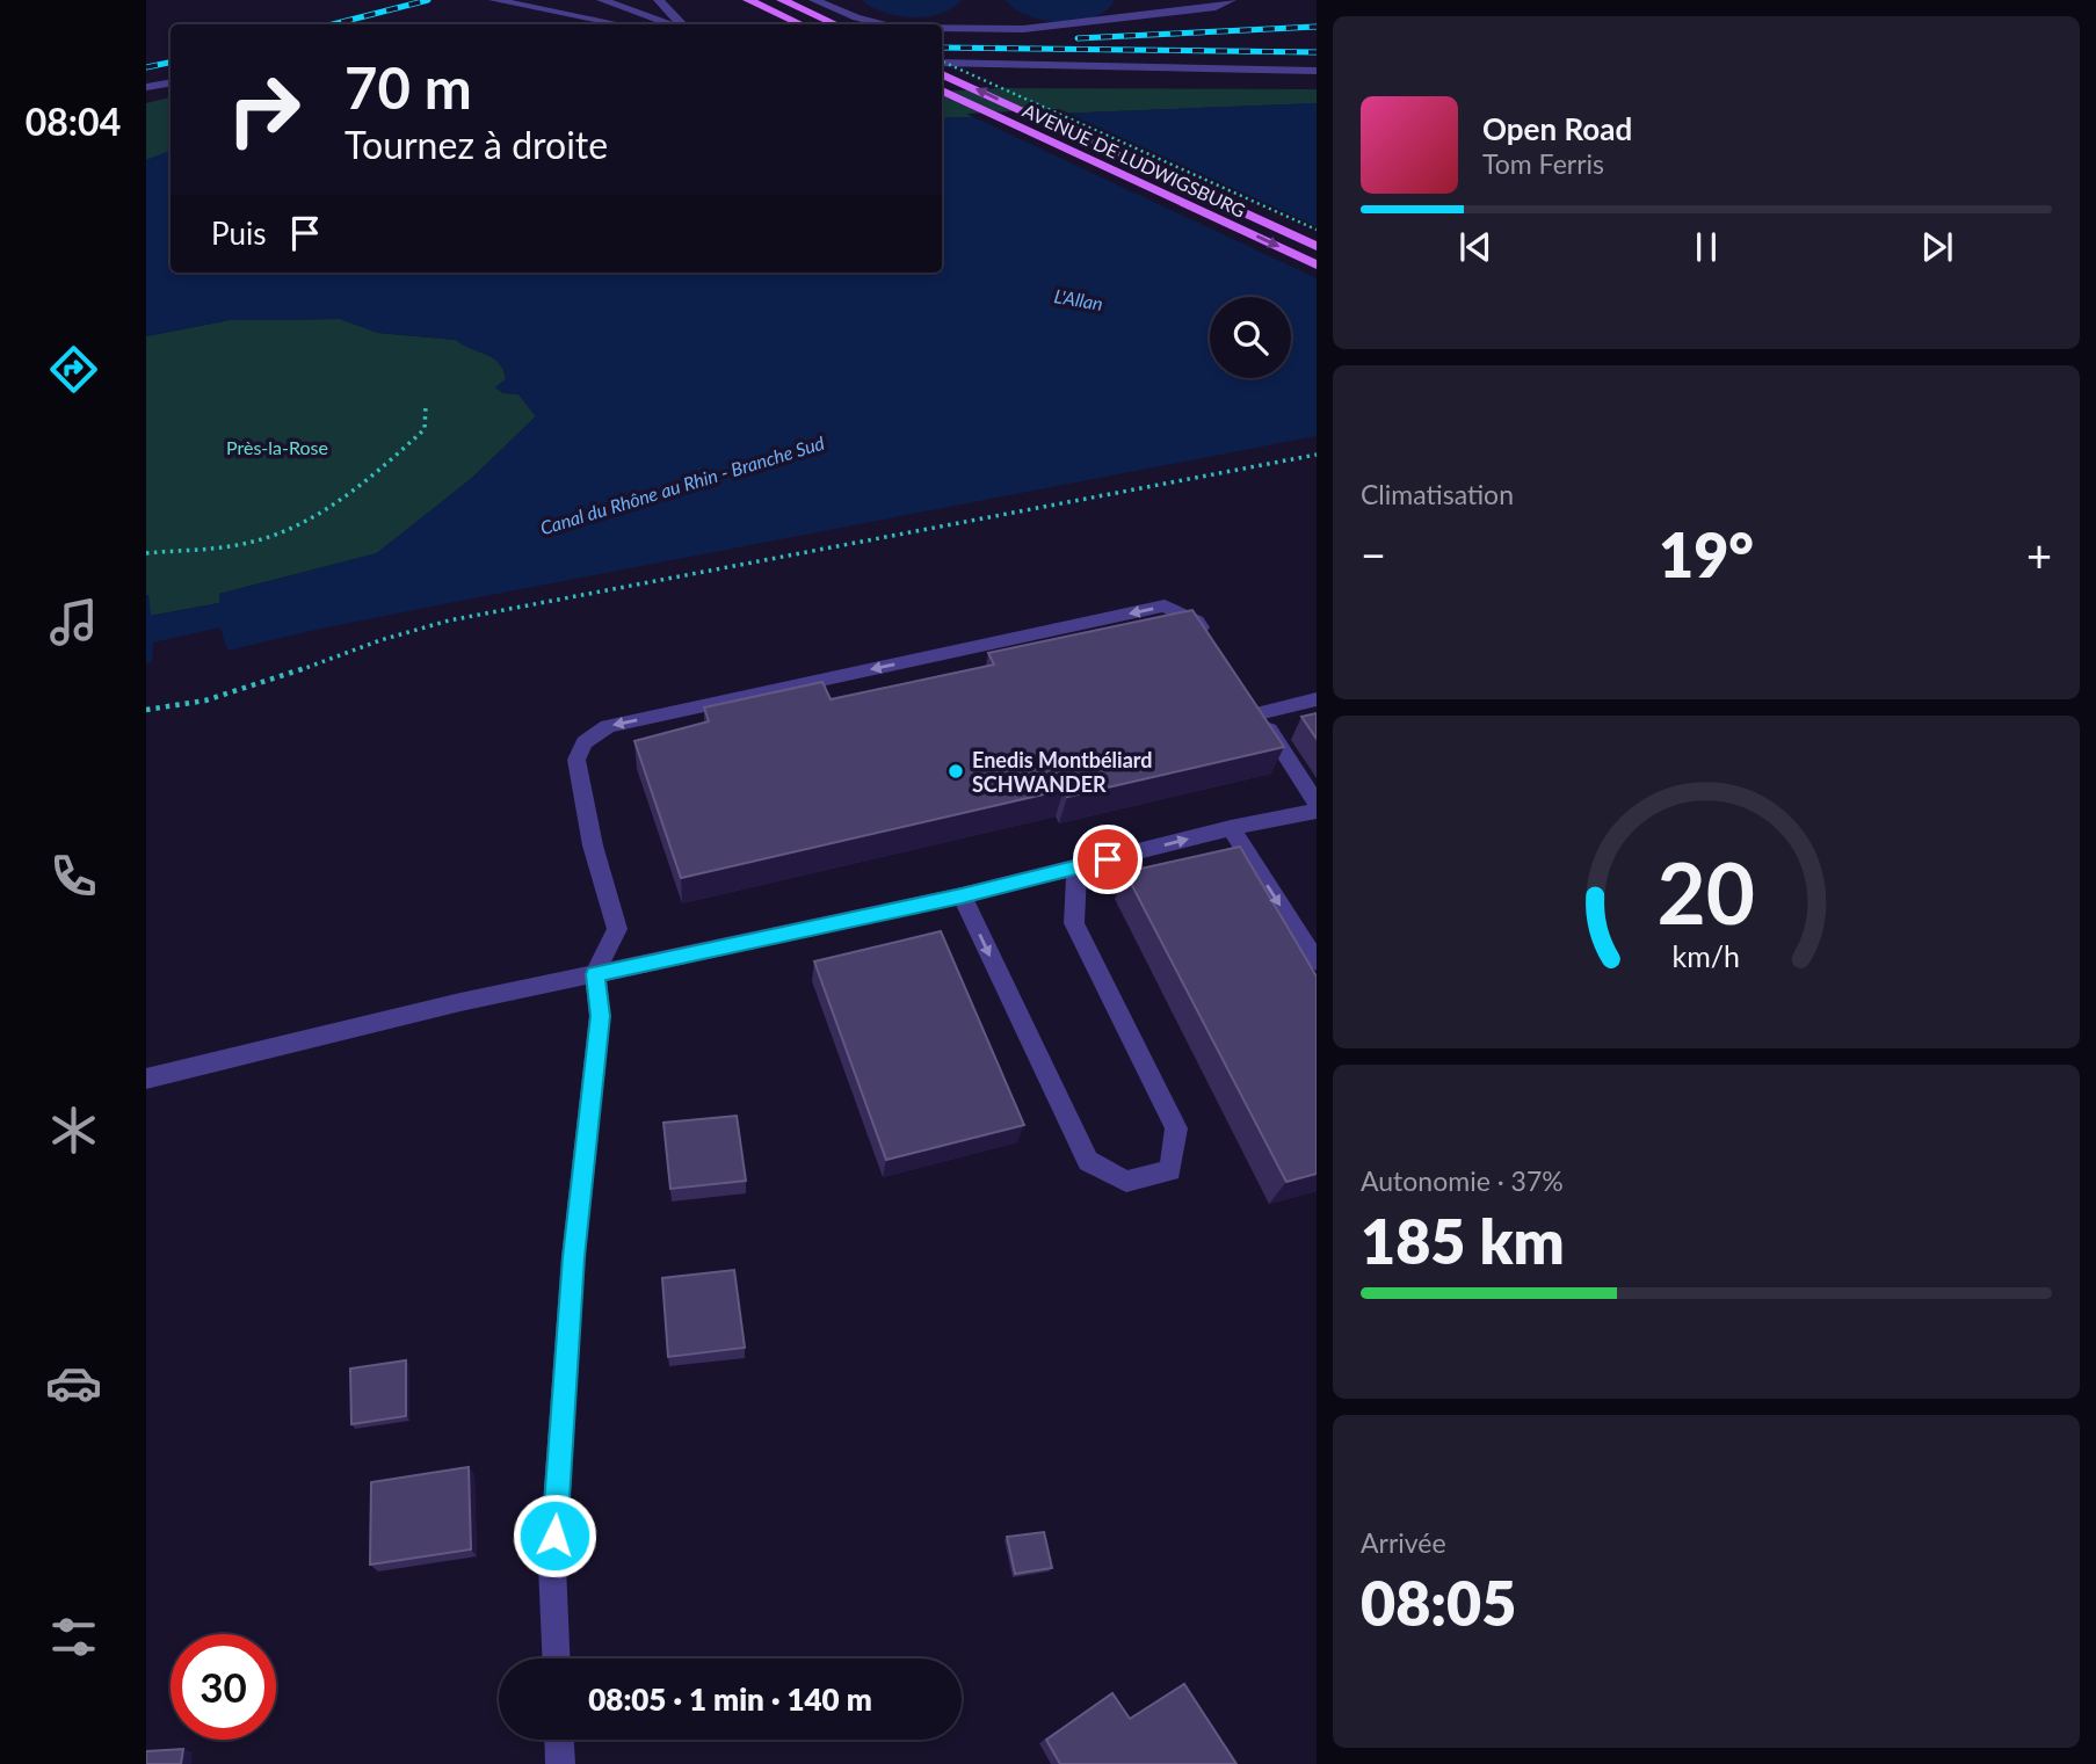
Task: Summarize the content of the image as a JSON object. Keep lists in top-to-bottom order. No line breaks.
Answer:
{"streets":{"main road":["AVENUE DE LUDWIGSBURG"]},"water":["L'Allan","Canal du Rhône au Rhin - Branche Sud"],"parks":["Près-la-Rose"],"places":["Enedis Montbéliard SCHWANDER"],"page":{"tabs":"08:04","turn":["70 m","Tournez à droite"],"song":["Open Road","Tom Ferris"],"then":"Puis","tile":["Climatisation",["Autonomie · 37%","185 km"],["Arrivée","08:05"]],"heat":["−","19°","+"],"limit":"30","trip":"08:05 · 1 min · 140 m","gauge":["20","km/h"]}}
